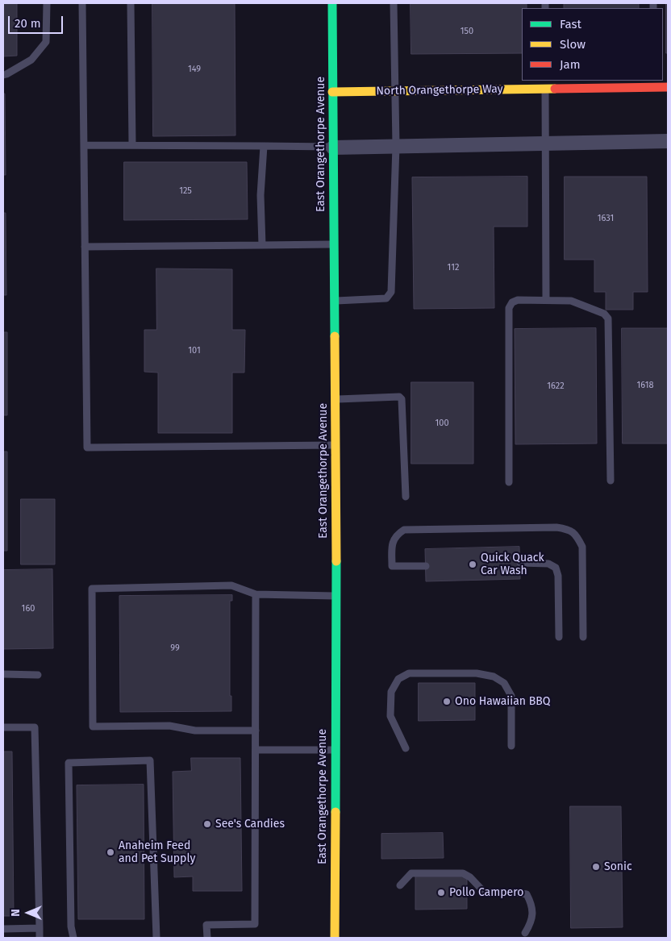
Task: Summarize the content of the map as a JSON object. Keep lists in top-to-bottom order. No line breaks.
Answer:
{"streets":{"main road":["North Orangethorpe Way","East Orangethorpe Avenue"]},"crossings":[["North Orangethorpe Way","East Orangethorpe Avenue"]],"places":["Quick Quack Car Wash","Ono Hawaiian BBQ","See's Candies","Anaheim Feed and Pet Supply","Sonic","Pollo Campero"],"house_numbers":["150","149","125","1631","112","101","1618","1622","100","160","99"],"legend":["Fast","Slow","Jam"],"scale_bar":"20 m","north":"left"}
